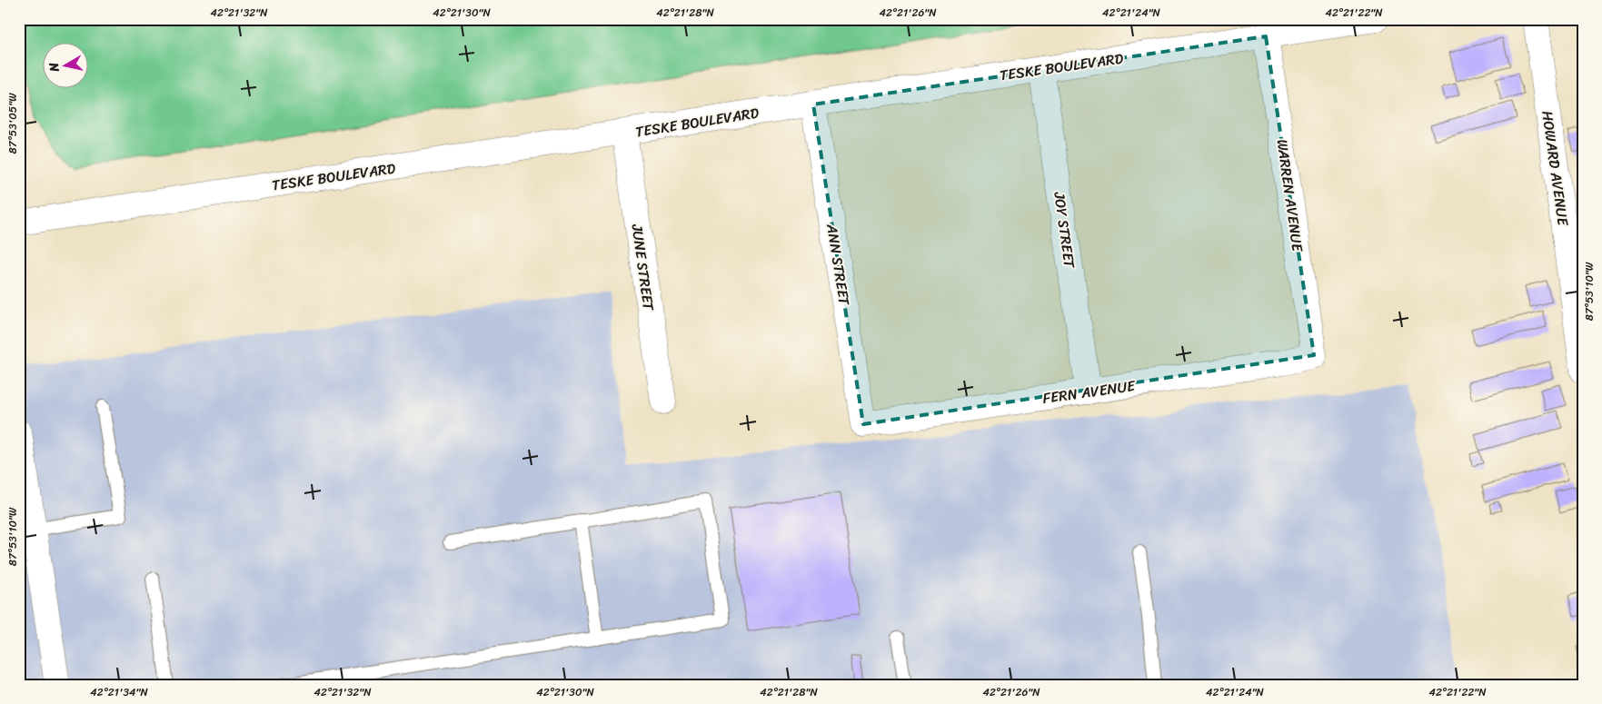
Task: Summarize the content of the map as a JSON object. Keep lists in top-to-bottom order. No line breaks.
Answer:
{"streets":{"street":["TESKE BOULEVARD","HOWARD AVENUE","WARREN AVENUE","JOY STREET","ANN STREET","JUNE STREET","FERN AVENUE"]},"crossings":[["TESKE BOULEVARD","WARREN AVENUE"],["TESKE BOULEVARD","JOY STREET"],["TESKE BOULEVARD","ANN STREET"],["TESKE BOULEVARD","JUNE STREET"],["WARREN AVENUE","FERN AVENUE"],["JOY STREET","FERN AVENUE"],["ANN STREET","FERN AVENUE"]],"north":"left","coordinates":["42°21'32\"N","42°21'30\"N","42°21'28\"N","42°21'26\"N","42°21'24\"N","42°21'22\"N","87°53'05\"W","87°53'10\"W","42°21'34\"N"]}
